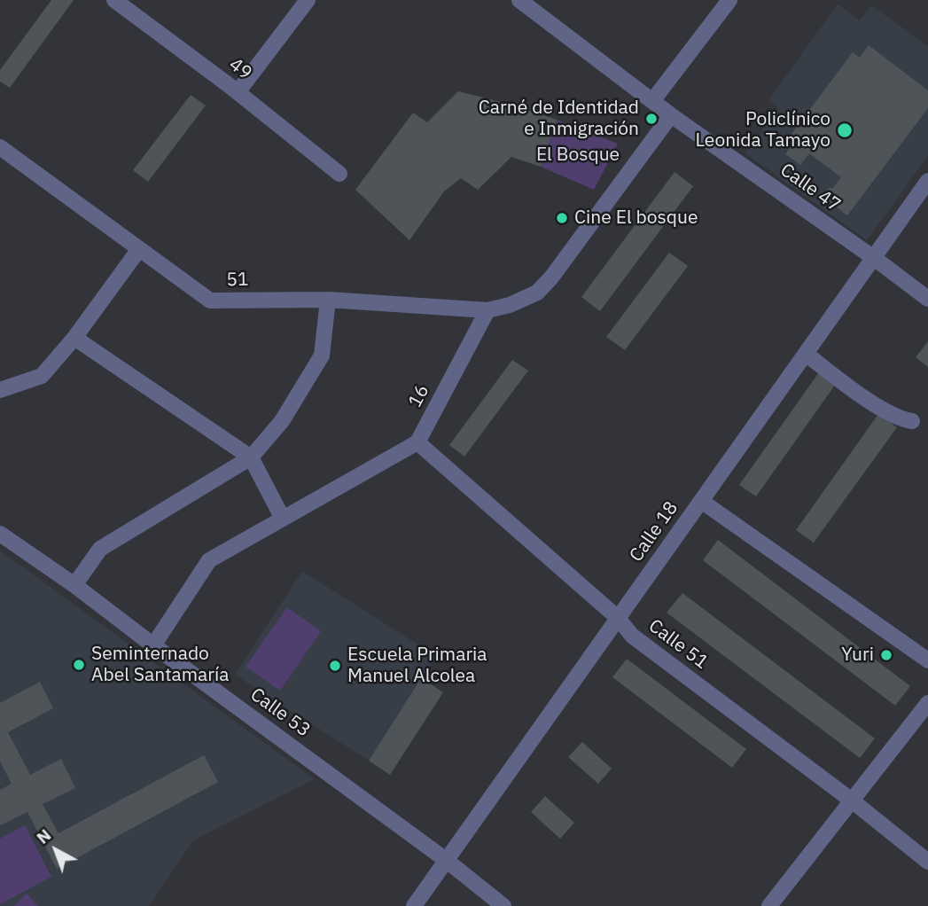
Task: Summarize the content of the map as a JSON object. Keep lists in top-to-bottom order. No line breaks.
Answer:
{"streets":{"street":["49","Calle 47","51","16","Calle 18","Calle 51","Calle 53"]},"crossings":[["Calle 47","Calle 18"],["51","16"],["16","Calle 51"],["Calle 18","Calle 51"],["Calle 18","Calle 53"]],"parks":["El Bosque"],"places":["Carné de Identidad e Inmigración","Policlínico Leonida Tamayo","Cine El bosque","Yuri","Seminternado Abel Santamaría","Escuela Primaria Manuel Alcolea"],"north":"top left"}
